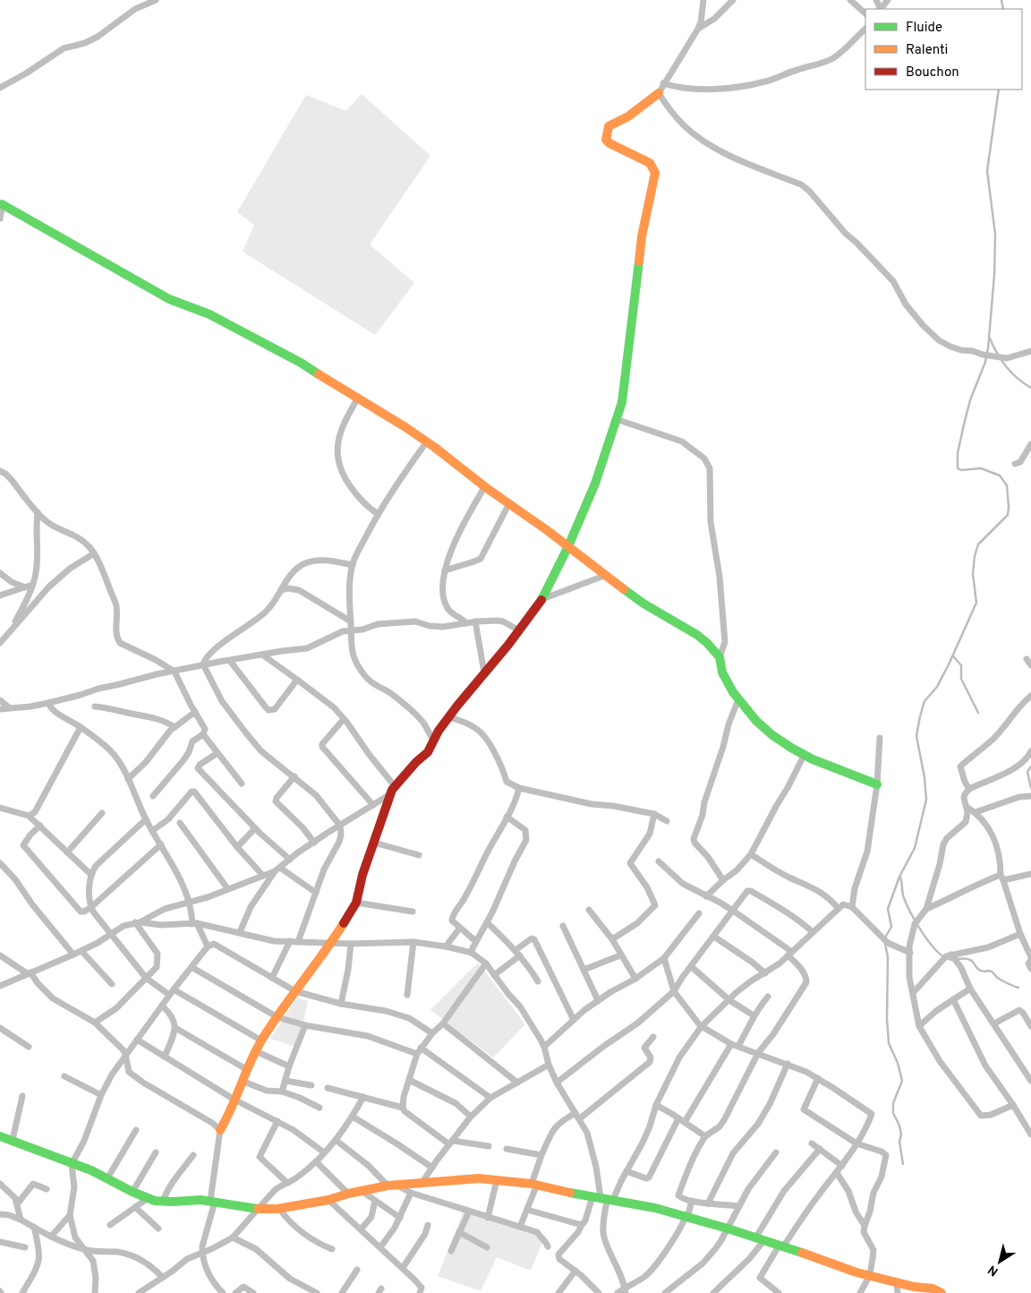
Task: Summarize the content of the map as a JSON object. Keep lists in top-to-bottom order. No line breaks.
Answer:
{"legend":["Fluide","Ralenti","Bouchon"],"north":"bottom left"}
